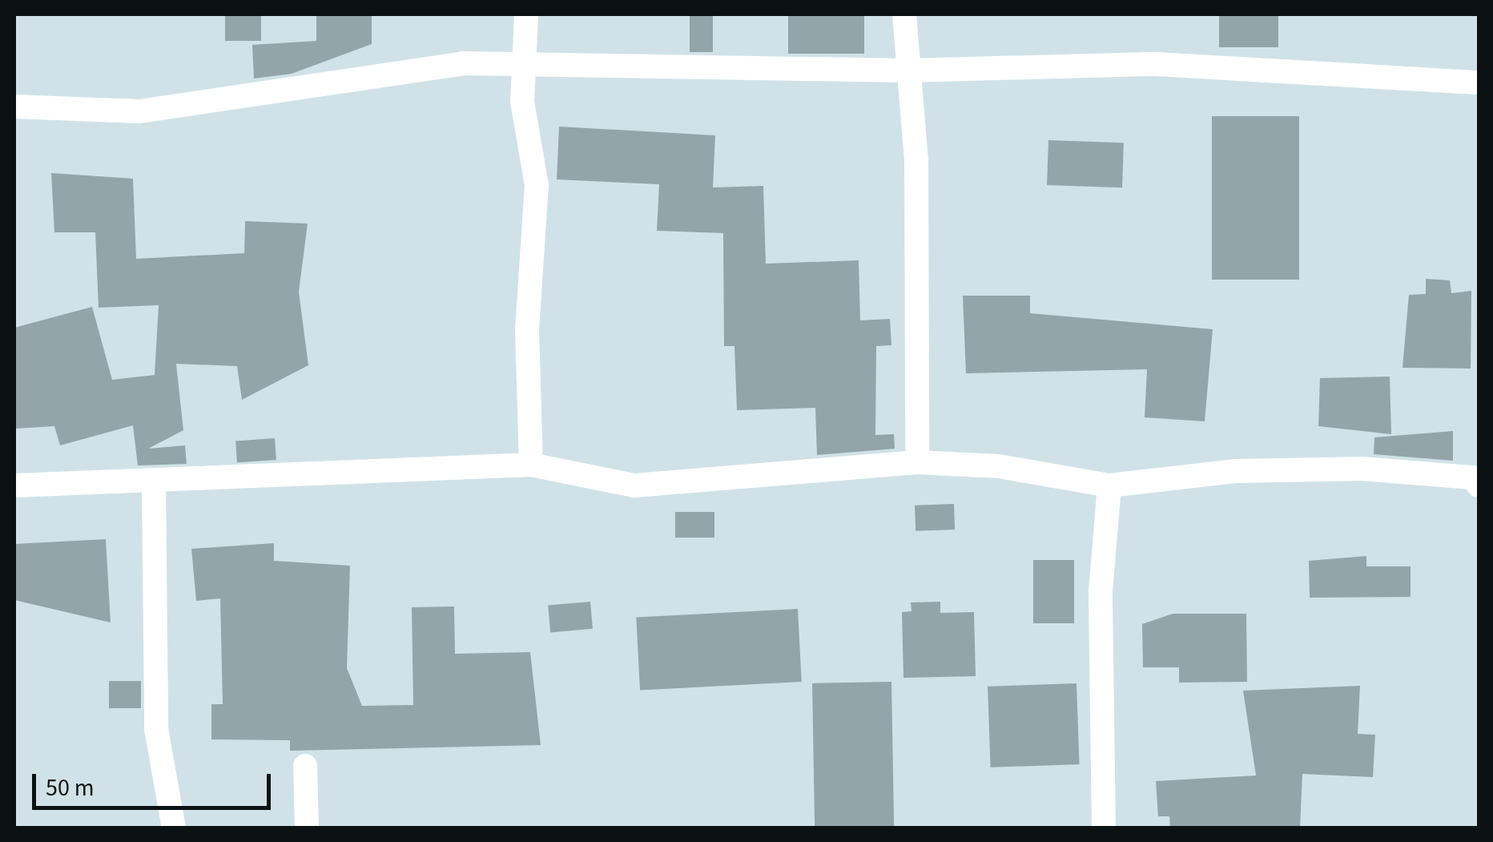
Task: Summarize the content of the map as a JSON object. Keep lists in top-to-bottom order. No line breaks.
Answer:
{"scale_bar":"50 m"}
